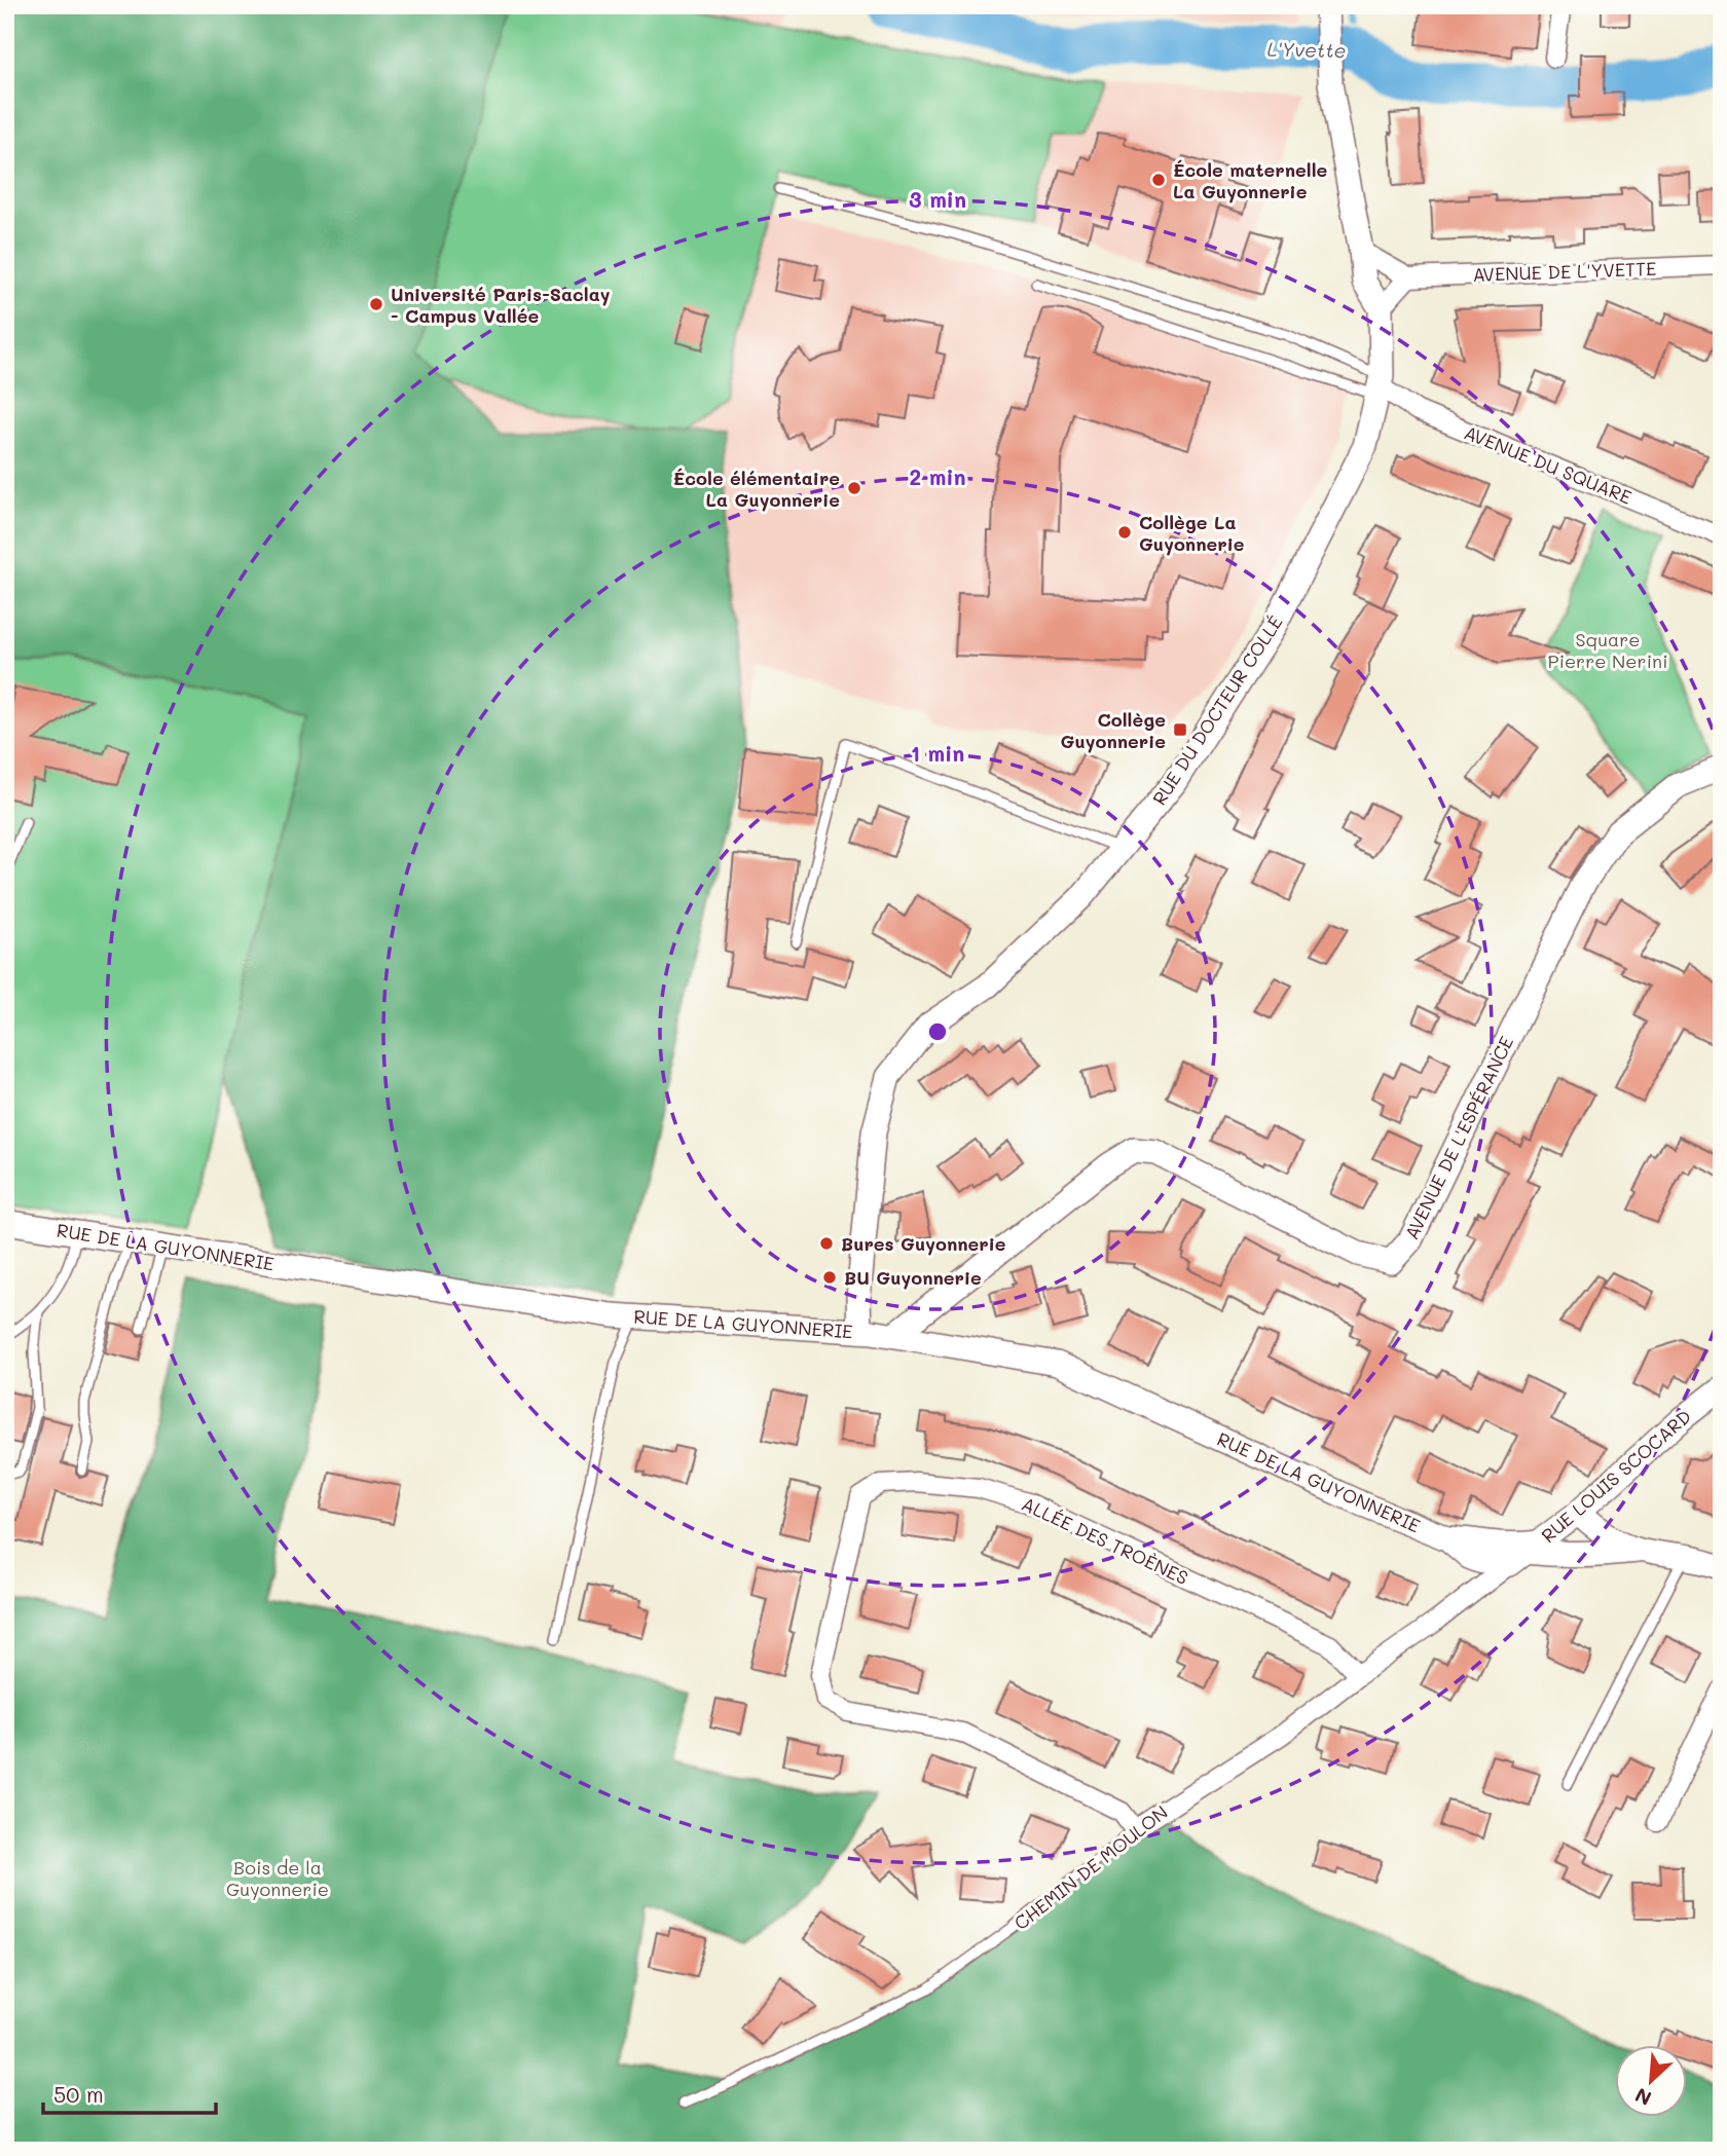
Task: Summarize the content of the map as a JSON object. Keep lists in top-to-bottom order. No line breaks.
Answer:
{"streets":{"street":["AVENUE DE L'YVETTE","AVENUE DU SQUARE","RUE DU DOCTEUR COLLÉ","AVENUE DE L'ESPÉRANCE","RUE DE LA GUYONNERIE","RUE LOUIS SCOCARD","ALLÉE DES TROÈNES","CHEMIN DE MOULON"]},"crossings":[["AVENUE DU SQUARE","RUE DU DOCTEUR COLLÉ"],["RUE DU DOCTEUR COLLÉ","RUE DE LA GUYONNERIE"],["AVENUE DE L'ESPÉRANCE","RUE DE LA GUYONNERIE"],["RUE DE LA GUYONNERIE","RUE LOUIS SCOCARD"],["RUE DE LA GUYONNERIE","CHEMIN DE MOULON"],["RUE LOUIS SCOCARD","CHEMIN DE MOULON"],["ALLÉE DES TROÈNES","CHEMIN DE MOULON"]],"water":["L'Yvette"],"parks":["Square Pierre Nerini","Bois de la Guyonnerie"],"places":{"other":["École maternelle La Guyonnerie","Université Paris-Saclay - Campus Vallée","École élémentaire La Guyonnerie","Collège La Guyonnerie","Bures Guyonnerie","BU Guyonnerie"],"transit":["Collège Guyonnerie"]},"scale_bar":"50 m","north":"bottom left","rings":["3 min","2 min","1 min"]}
